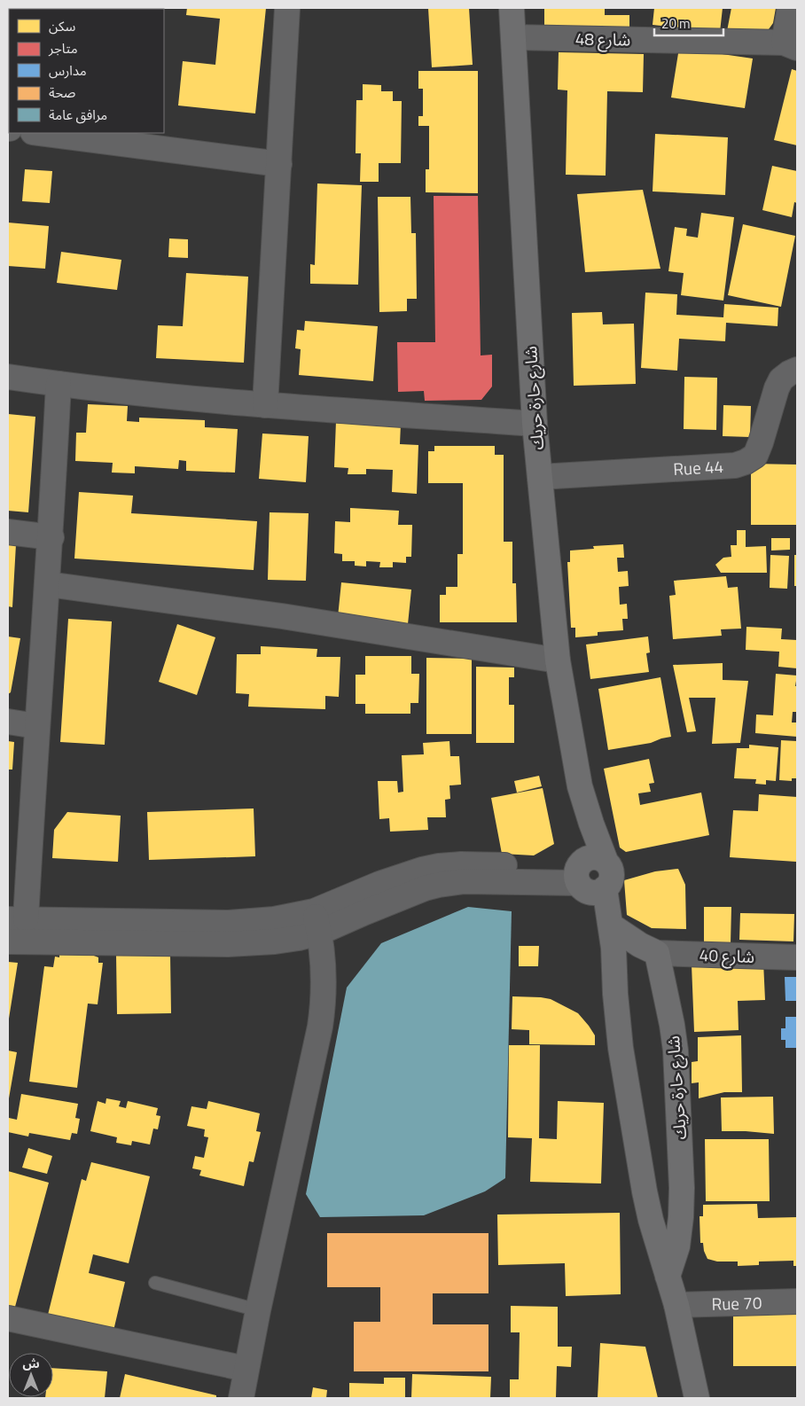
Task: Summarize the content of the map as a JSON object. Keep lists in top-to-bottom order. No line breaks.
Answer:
{"streets":{"street":["شارع 48","شارع حارة حريك","Rue 44","شارع 40","Rue 70"]},"crossings":[["شارع 48","شارع حارة حريك"],["شارع حارة حريك","Rue 44"],["شارع حارة حريك","شارع 40"]],"legend":["سكن","متاجر","مدارس","صحة","مرافق عامة"],"scale_bar":"20 m","north":"top"}
